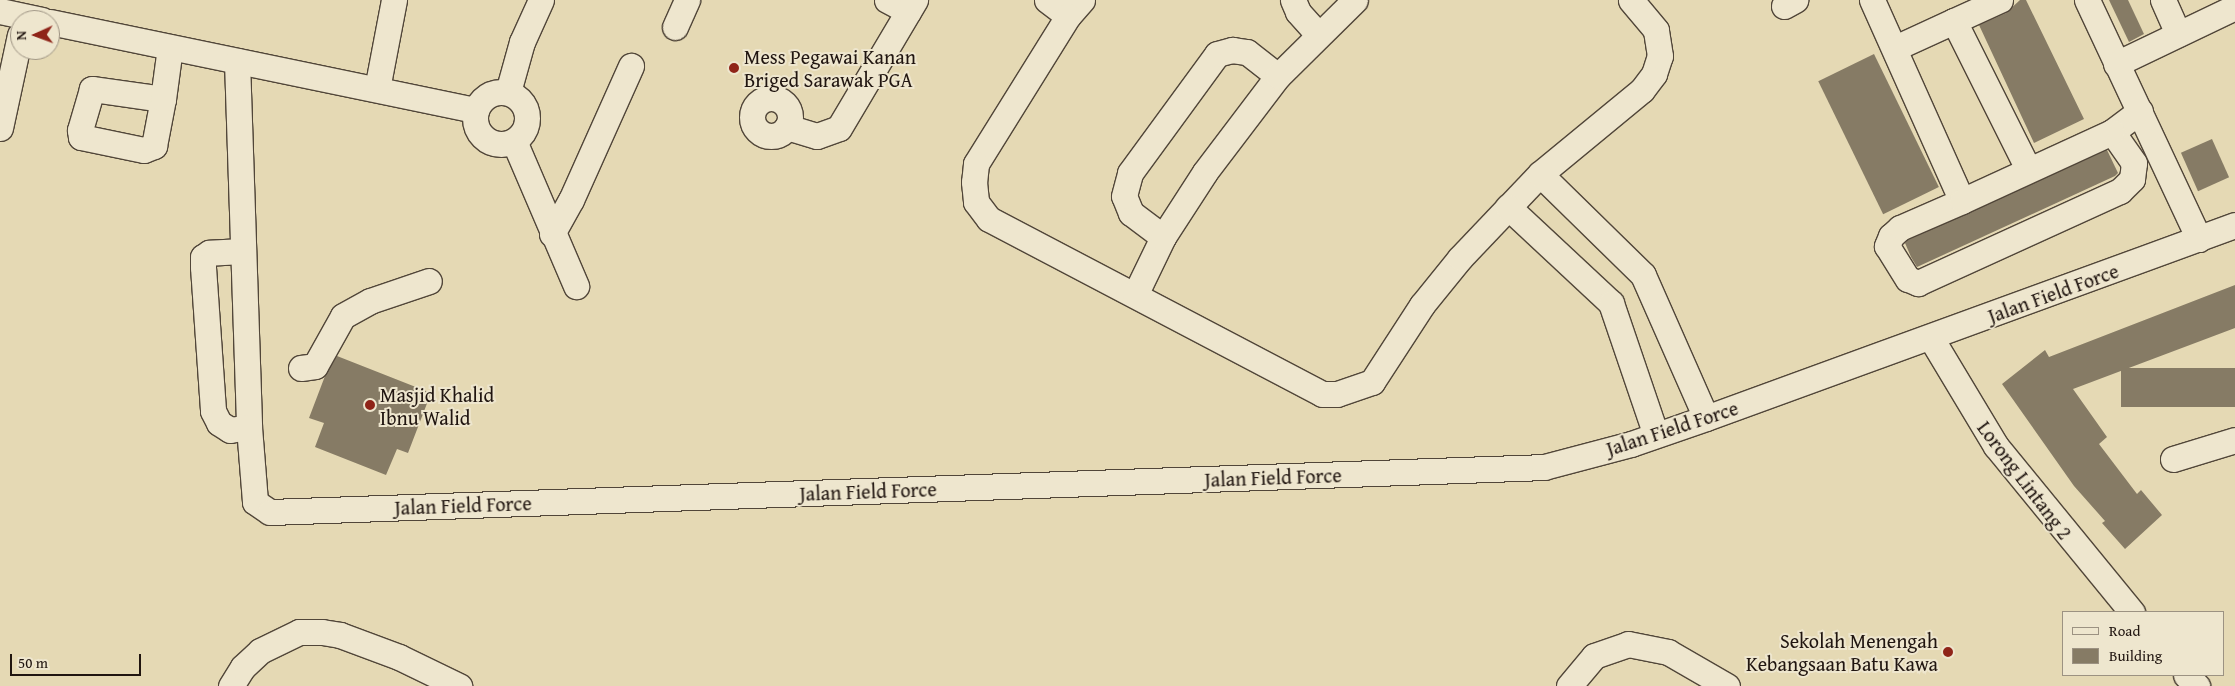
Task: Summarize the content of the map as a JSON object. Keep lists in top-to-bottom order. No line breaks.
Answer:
{"streets":{"street":["Jalan Field Force","Lorong Lintang 2"]},"crossings":[["Jalan Field Force","Lorong Lintang 2"]],"places":["Mess Pegawai Kanan Briged Sarawak PGA","Masjid Khalid Ibnu Walid","Sekolah Menengah Kebangsaan Batu Kawa"],"legend":["Road","Building"],"scale_bar":"50 m","north":"left"}
